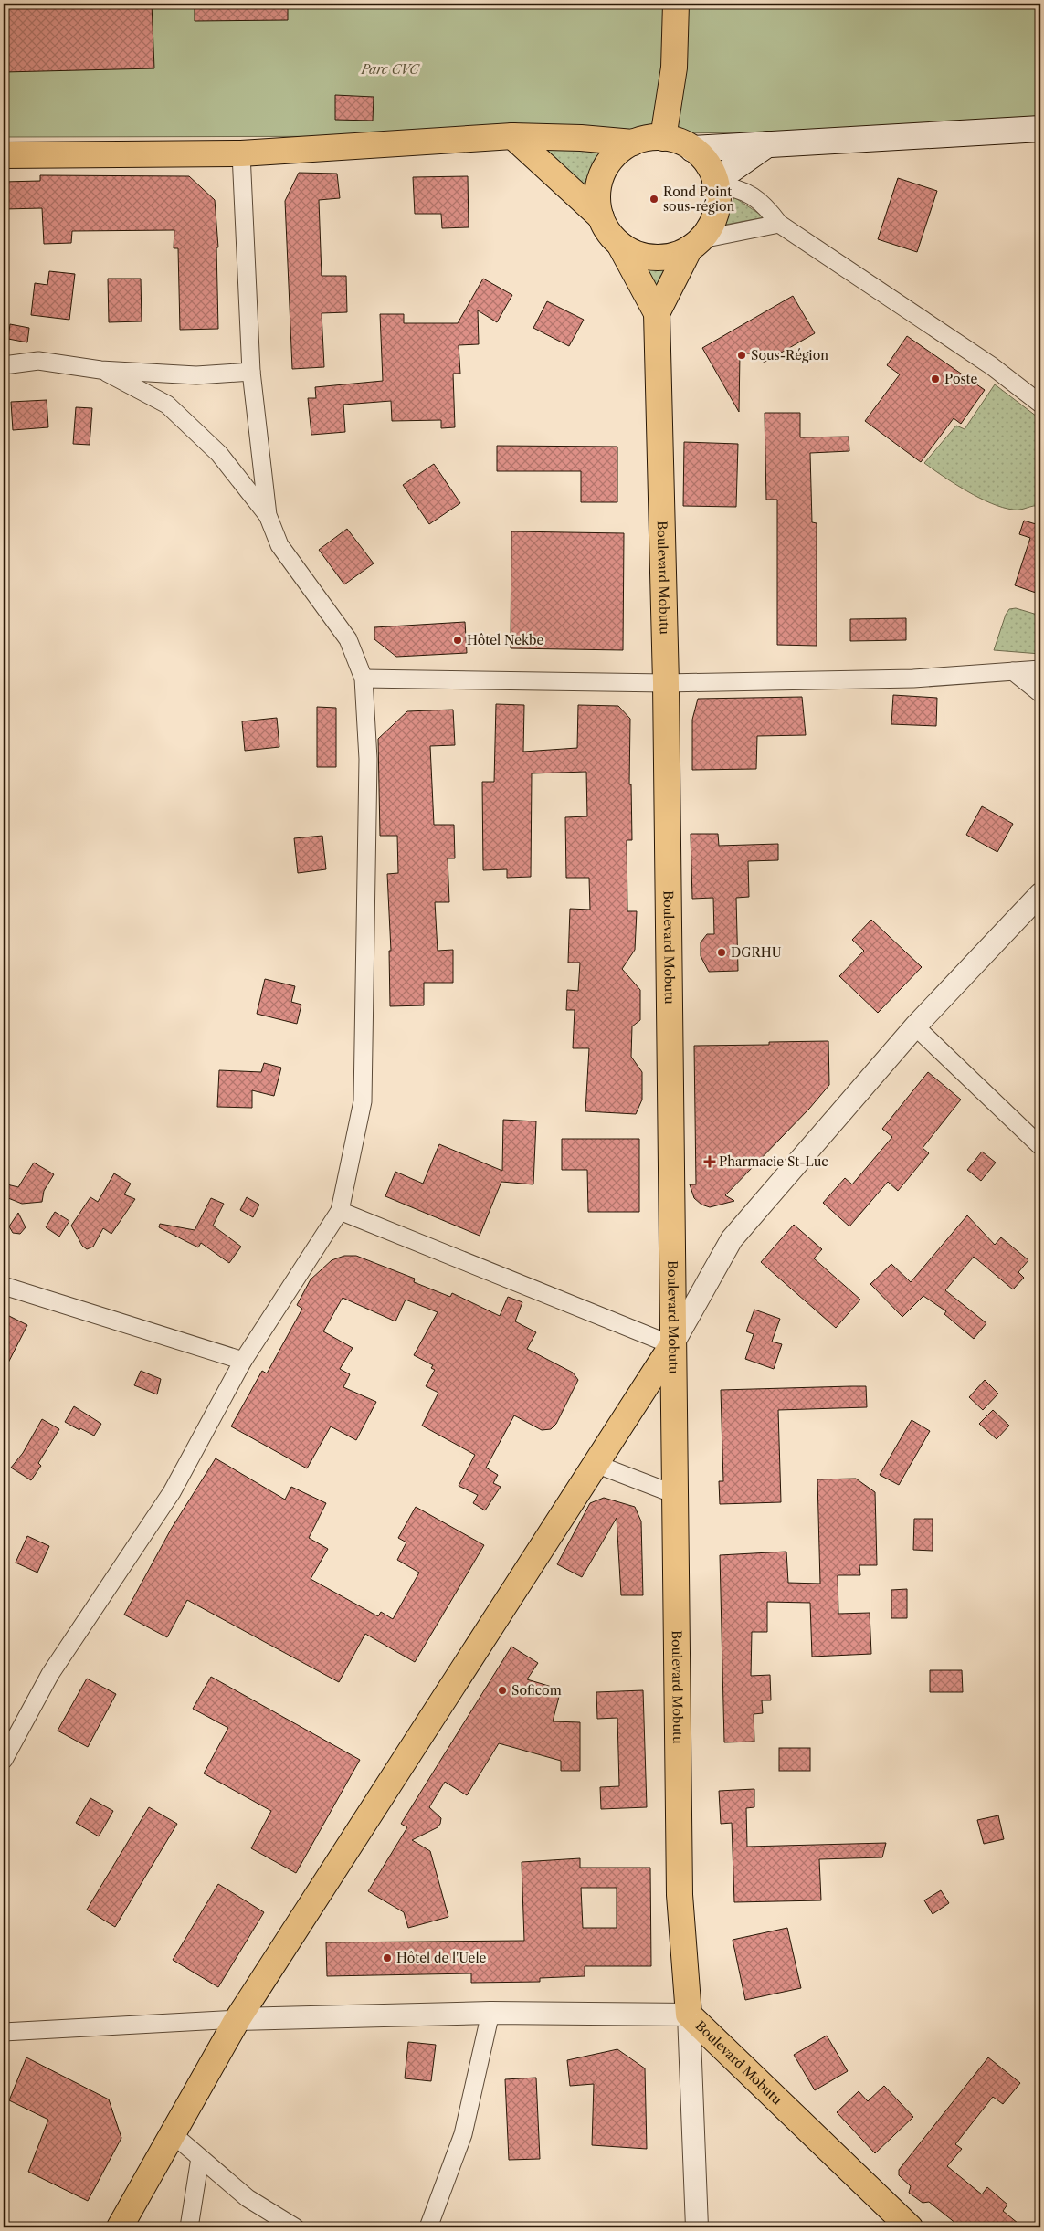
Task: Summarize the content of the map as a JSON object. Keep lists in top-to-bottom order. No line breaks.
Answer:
{"streets":{"main road":["Boulevard Mobutu"]},"parks":["Parc CVC"],"places":{"other":["Rond Point sous-région","Sous-Région","Poste","Hôtel Nekbe","DGRHU","Soficom","Hôtel de l'Uele"],"health":["Pharmacie St-Luc"]}}
